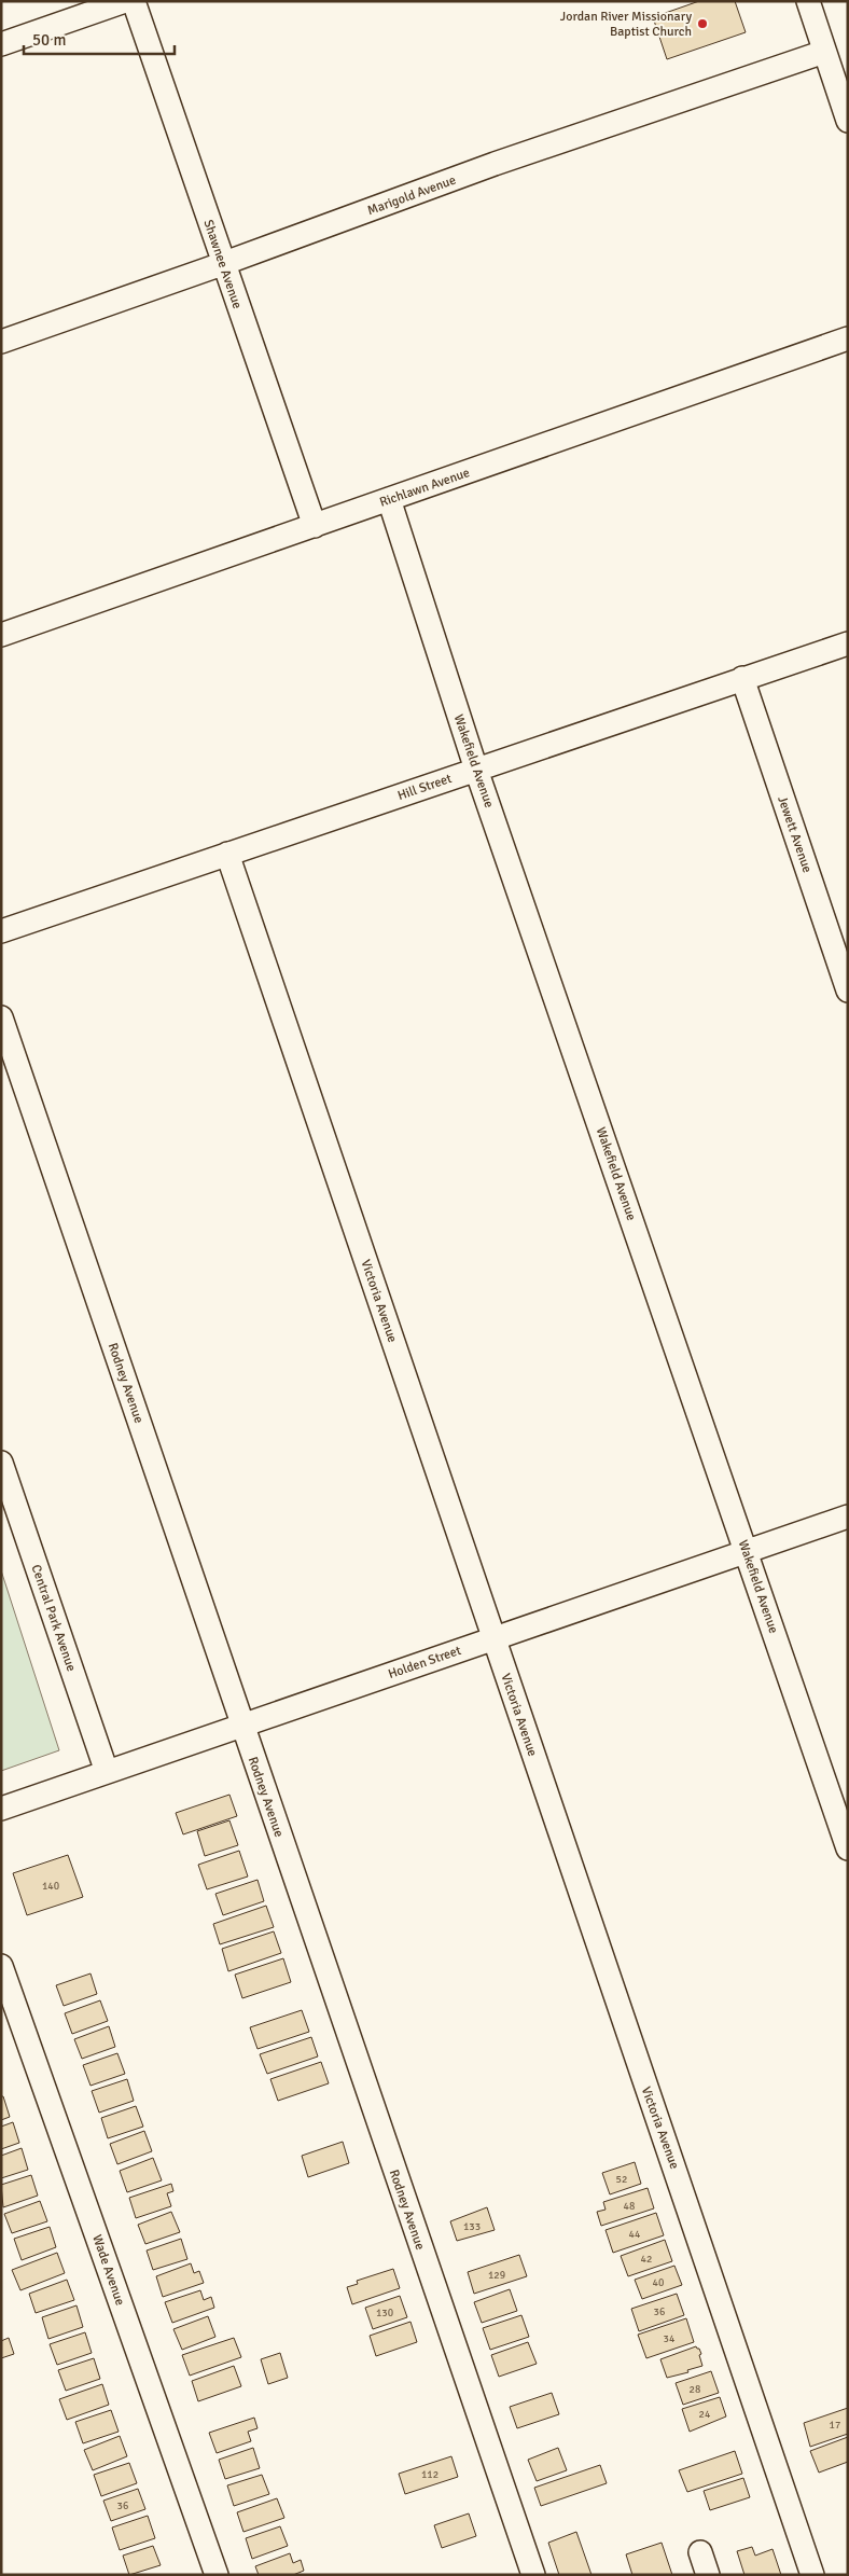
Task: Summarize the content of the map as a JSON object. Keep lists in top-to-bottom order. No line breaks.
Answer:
{"streets":{"street":["Marigold Avenue","Shawnee Avenue","Richlawn Avenue","Wakefield Avenue","Hill Street","Jewett Avenue","Victoria Avenue","Rodney Avenue","Central Park Avenue","Holden Street","Wade Avenue"]},"crossings":[["Marigold Avenue","Shawnee Avenue"],["Shawnee Avenue","Richlawn Avenue"],["Richlawn Avenue","Wakefield Avenue"],["Wakefield Avenue","Hill Street"],["Wakefield Avenue","Holden Street"],["Hill Street","Jewett Avenue"],["Hill Street","Victoria Avenue"],["Victoria Avenue","Holden Street"],["Rodney Avenue","Holden Street"],["Central Park Avenue","Holden Street"]],"places":["Jordan River Missionary Baptist Church"],"house_numbers":["140","52","48","133","44","42","129","40","36","130","34","28","24","17","112","36"],"scale_bar":"50 m"}
